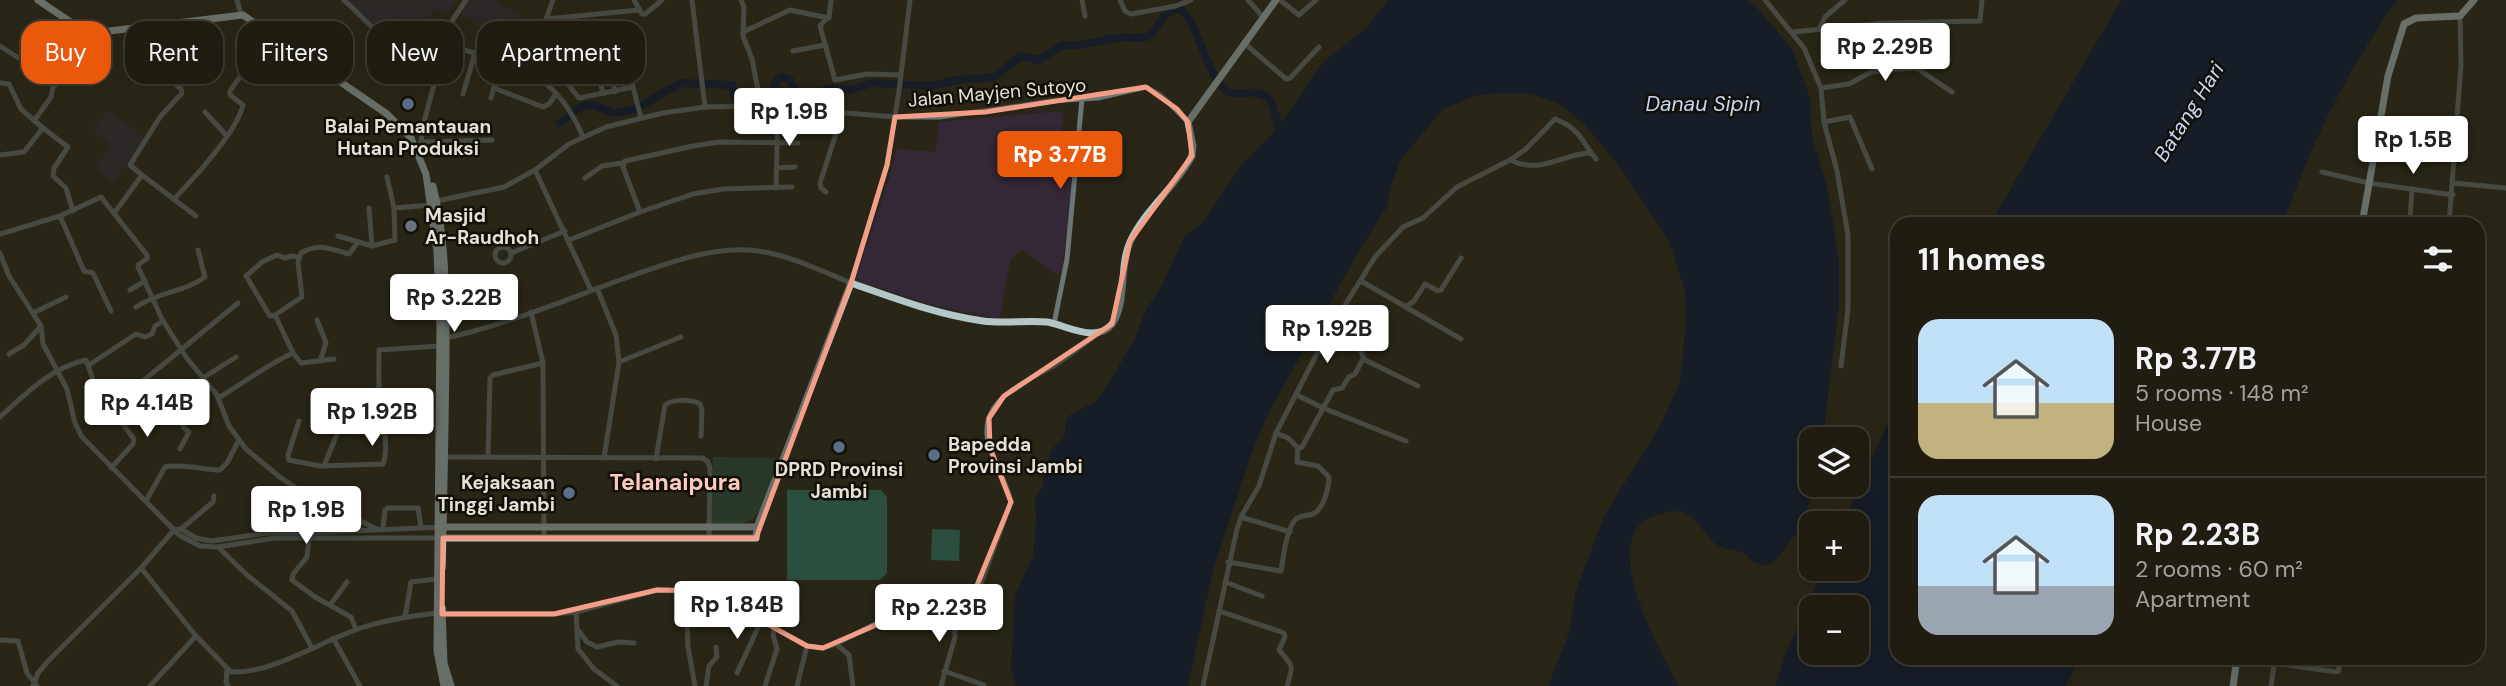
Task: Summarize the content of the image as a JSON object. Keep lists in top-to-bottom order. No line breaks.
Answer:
{"streets":{"street":["Jalan Mayjen Sutoyo"]},"districts":["Telanaipura"],"water":["Danau Sipin","Batang Hari"],"places":["Balai Pemantauan Hutan Produksi","Masjid Ar-Raudhoh","DPRD Provinsi Jambi","Bapedda Provinsi Jambi","Kejaksaan Tinggi Jambi"],"page":{"chip":["Buy","Rent","Filters","New","Apartment"],"price":["Rp 2.29B","Rp 1.9B","Rp 1.5B","Rp 3.77B","Rp 3.22B","Rp 1.92B","Rp 4.14B","Rp 1.92B","Rp 1.9B","Rp 1.84B","Rp 2.23B"],"heading":"11 homes","list":[{"name":"Rp 3.77B","note":"5 rooms · 148 m² · House"},{"name":"Rp 2.23B","note":"2 rooms · 60 m² · Apartment"}],"map_buttons":["+","−"]}}
